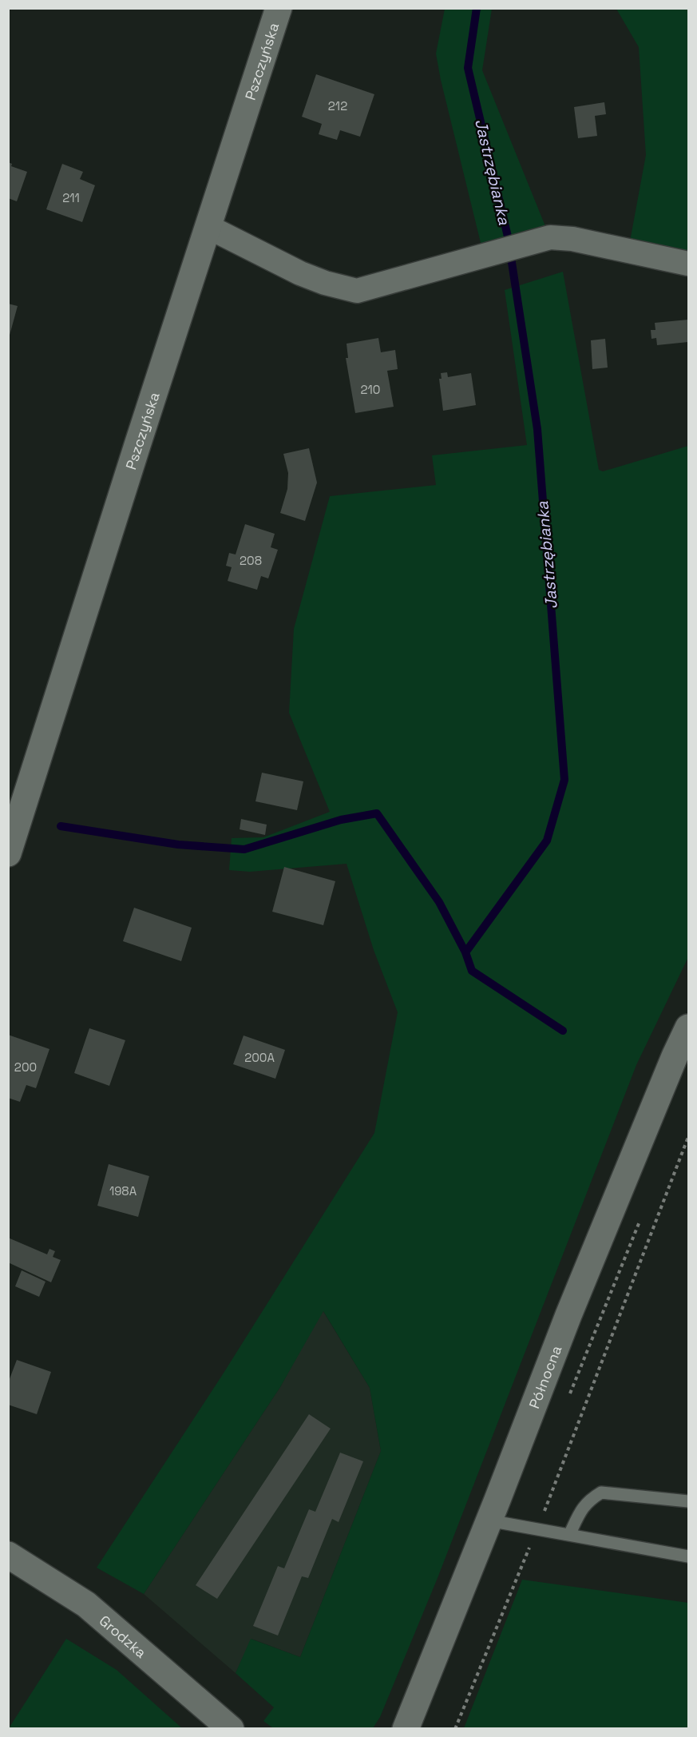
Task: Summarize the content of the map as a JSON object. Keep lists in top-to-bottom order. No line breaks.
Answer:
{"streets":{"street":["Pszczyńska","Północna","Grodzka"]},"water":["Jastrzębianka"],"house_numbers":["212","211","210","208","200A","200","198A"]}
